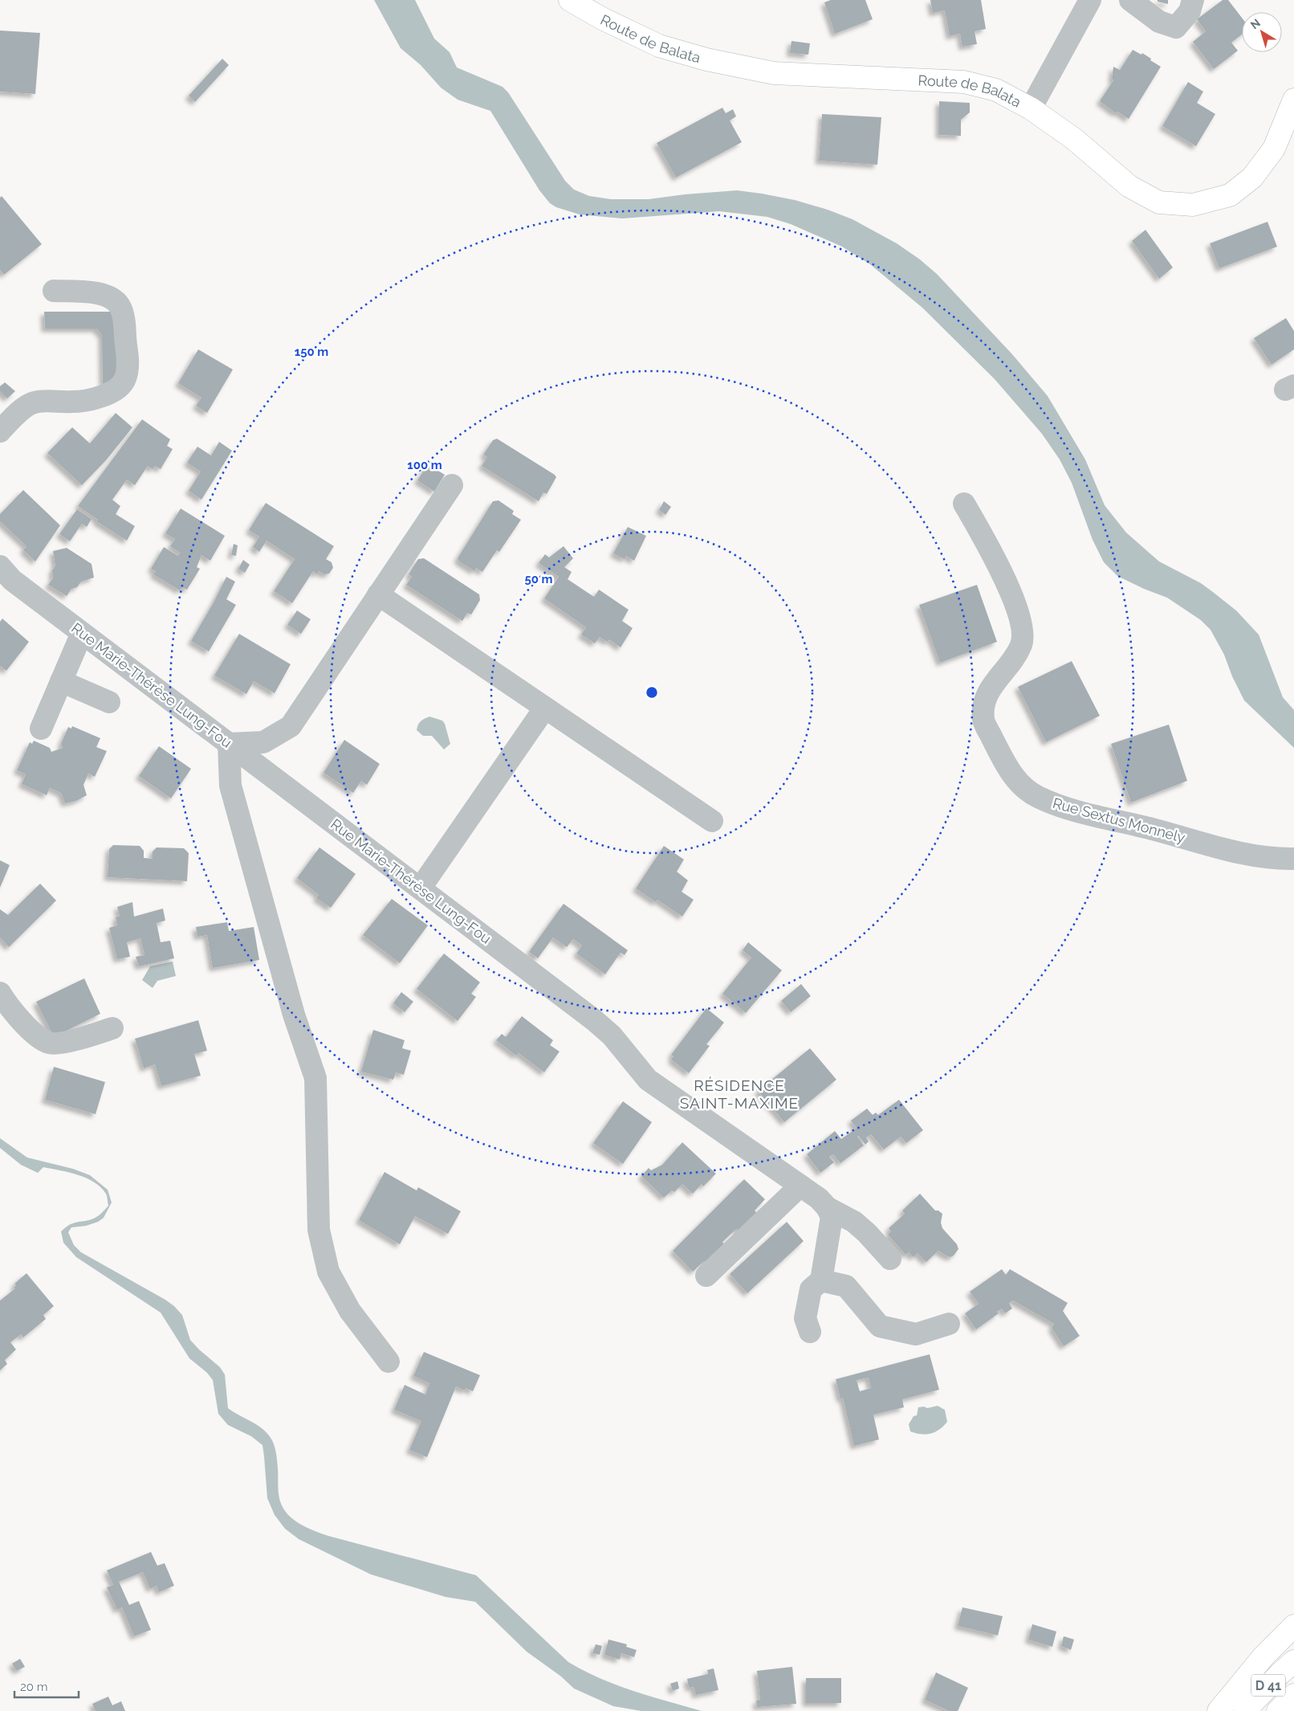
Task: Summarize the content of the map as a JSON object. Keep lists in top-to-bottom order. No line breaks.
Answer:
{"streets":{"main road":["Route de Balata","D 41"],"street":["Rue Marie-Thérèse Lung-Fou","Rue Sextus Monnely"]},"districts":["RÉSIDENCE SAINT-MAXIME"],"scale_bar":"20 m","north":"top left","rings":["150 m","100 m","50 m"]}
